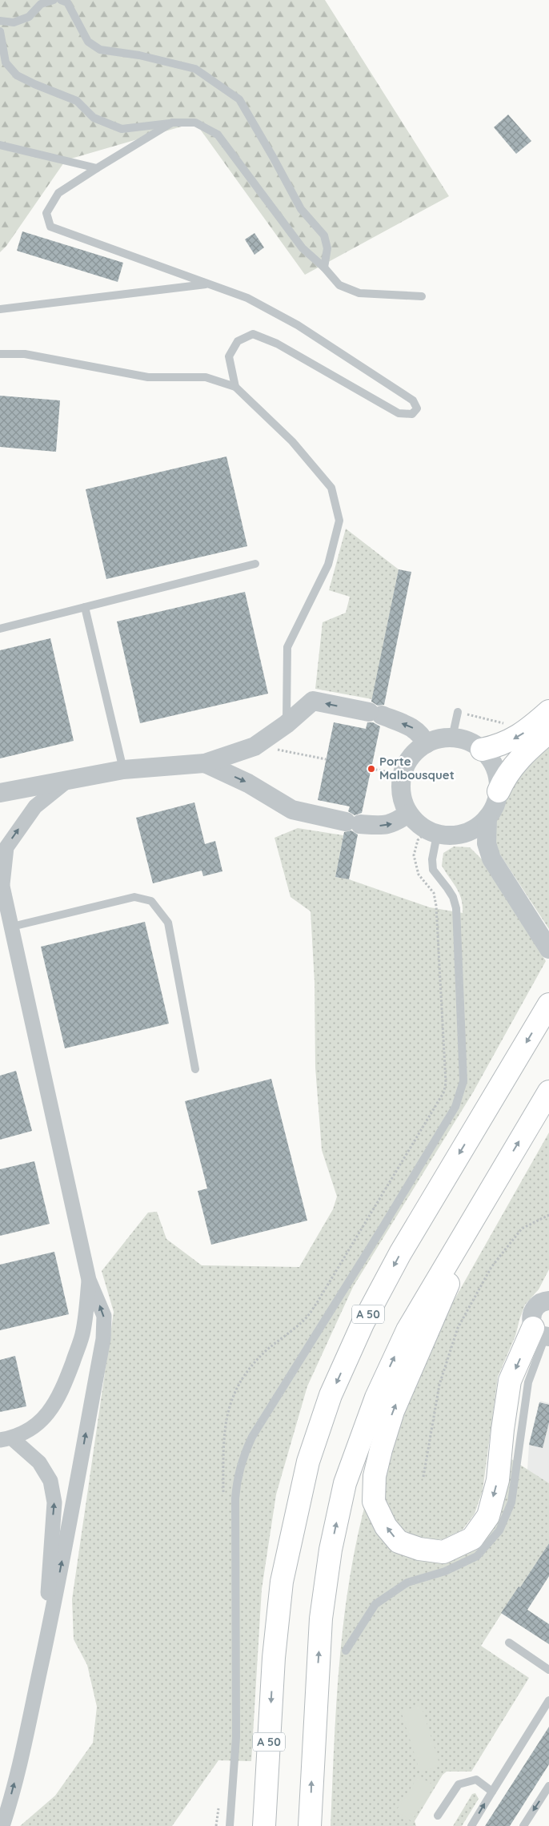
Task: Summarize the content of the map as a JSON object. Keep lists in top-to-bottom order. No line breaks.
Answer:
{"streets":{"highway":["A 50"]},"places":["Porte Malbousquet"]}
